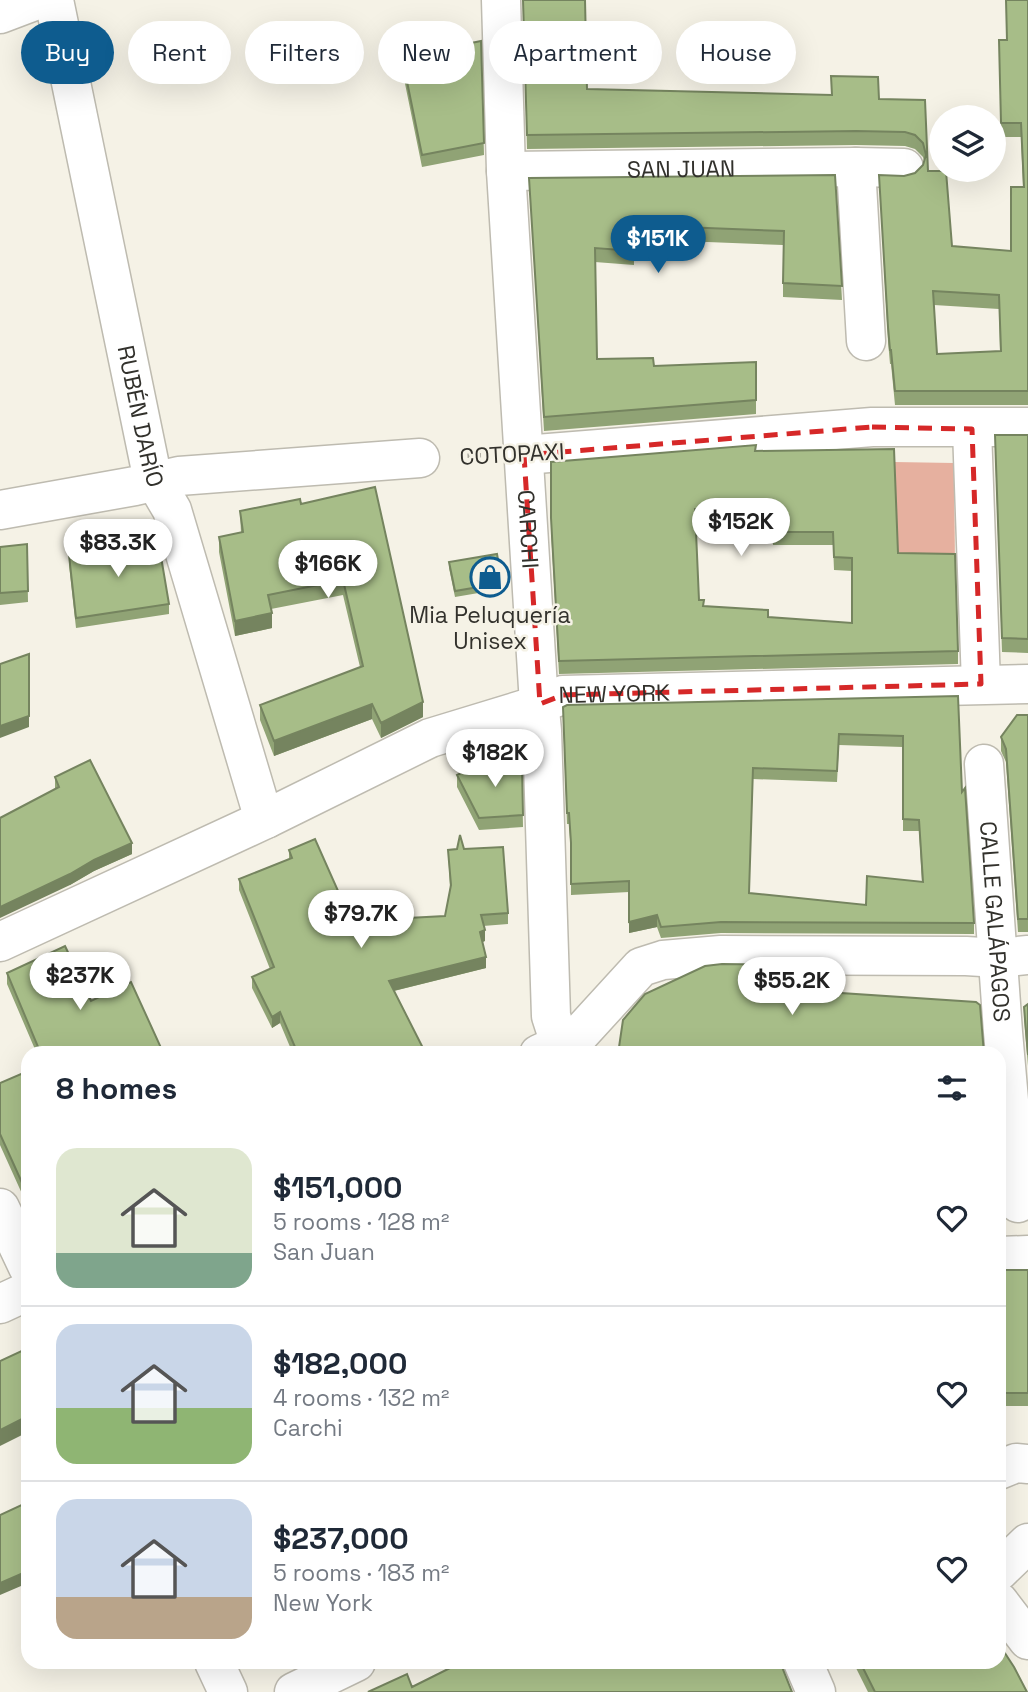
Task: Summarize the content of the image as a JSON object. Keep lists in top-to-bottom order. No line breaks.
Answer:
{"streets":{"street":["SAN JUAN","RUBÉN DARÍO","COTOPAXI","CARCHI","NEW YORK","CALLE GALÁPAGOS"]},"crossings":[["SAN JUAN","CARCHI"],["RUBÉN DARÍO","NEW YORK"],["COTOPAXI","CARCHI"],["CARCHI","NEW YORK"]],"places":{"shop":["Mia Peluquería Unisex"]},"page":{"chip":["Buy","Rent","Filters","New","Apartment","House"],"price":["$151K","$152K","$83.3K","$166K","$182K","$79.7K","$237K","$55.2K"],"heading":"8 homes","list":[{"name":"$151,000","note":"5 rooms · 128 m² · San Juan"},{"name":"$182,000","note":"4 rooms · 132 m² · Carchi"},{"name":"$237,000","note":"5 rooms · 183 m² · New York"}]}}
